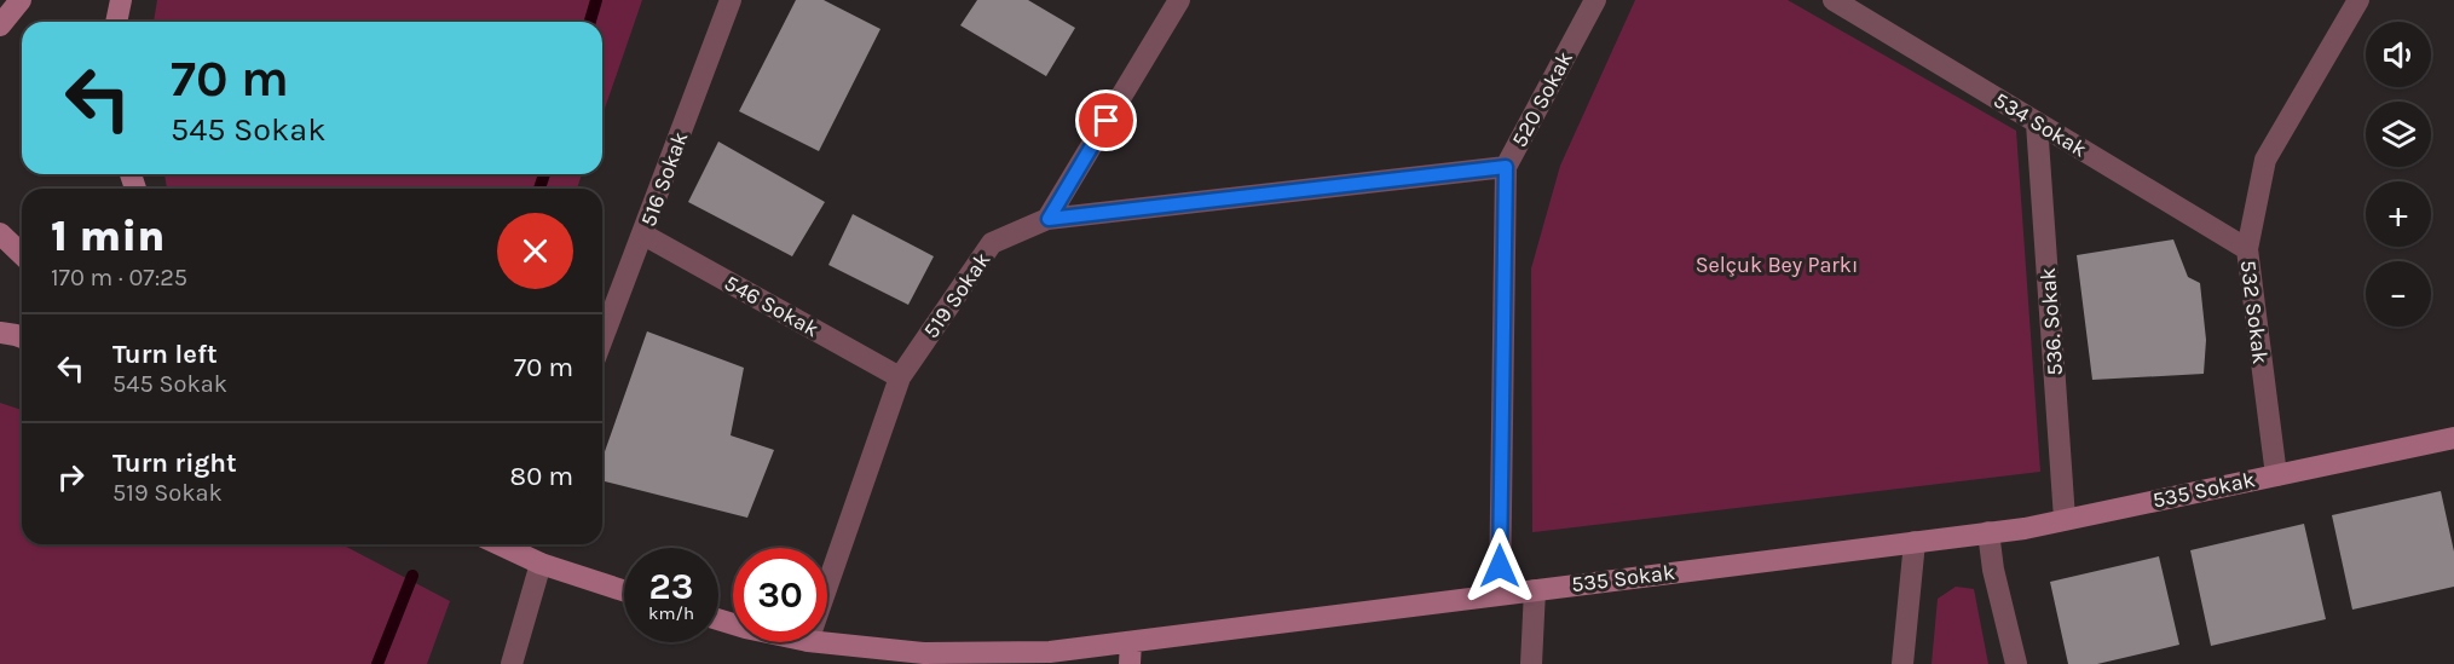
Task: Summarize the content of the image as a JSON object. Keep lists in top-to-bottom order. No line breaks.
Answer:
{"streets":{"street":["520 Sokak","534 Sokak","516 Sokak","519 Sokak","546 Sokak","532 Sokak","536. Sokak","535 Sokak"]},"crossings":[["520 Sokak","519 Sokak"],["520 Sokak","535 Sokak"],["534 Sokak","532 Sokak"],["534 Sokak","536. Sokak"],["516 Sokak","546 Sokak"],["519 Sokak","546 Sokak"],["532 Sokak","535 Sokak"],["536. Sokak","535 Sokak"]],"parks":["Selçuk Bey Parkı"],"page":{"map_buttons":["+","−"],"turn":["70 m","545 Sokak"],"heading":["1 min","170 m · 07:25"],"list":[{"name":"Turn left","note":"545 Sokak","value":"70 m"},{"name":"Turn right","note":"519 Sokak","value":"80 m"}],"speed":"23 km/h","limit":"30"}}
